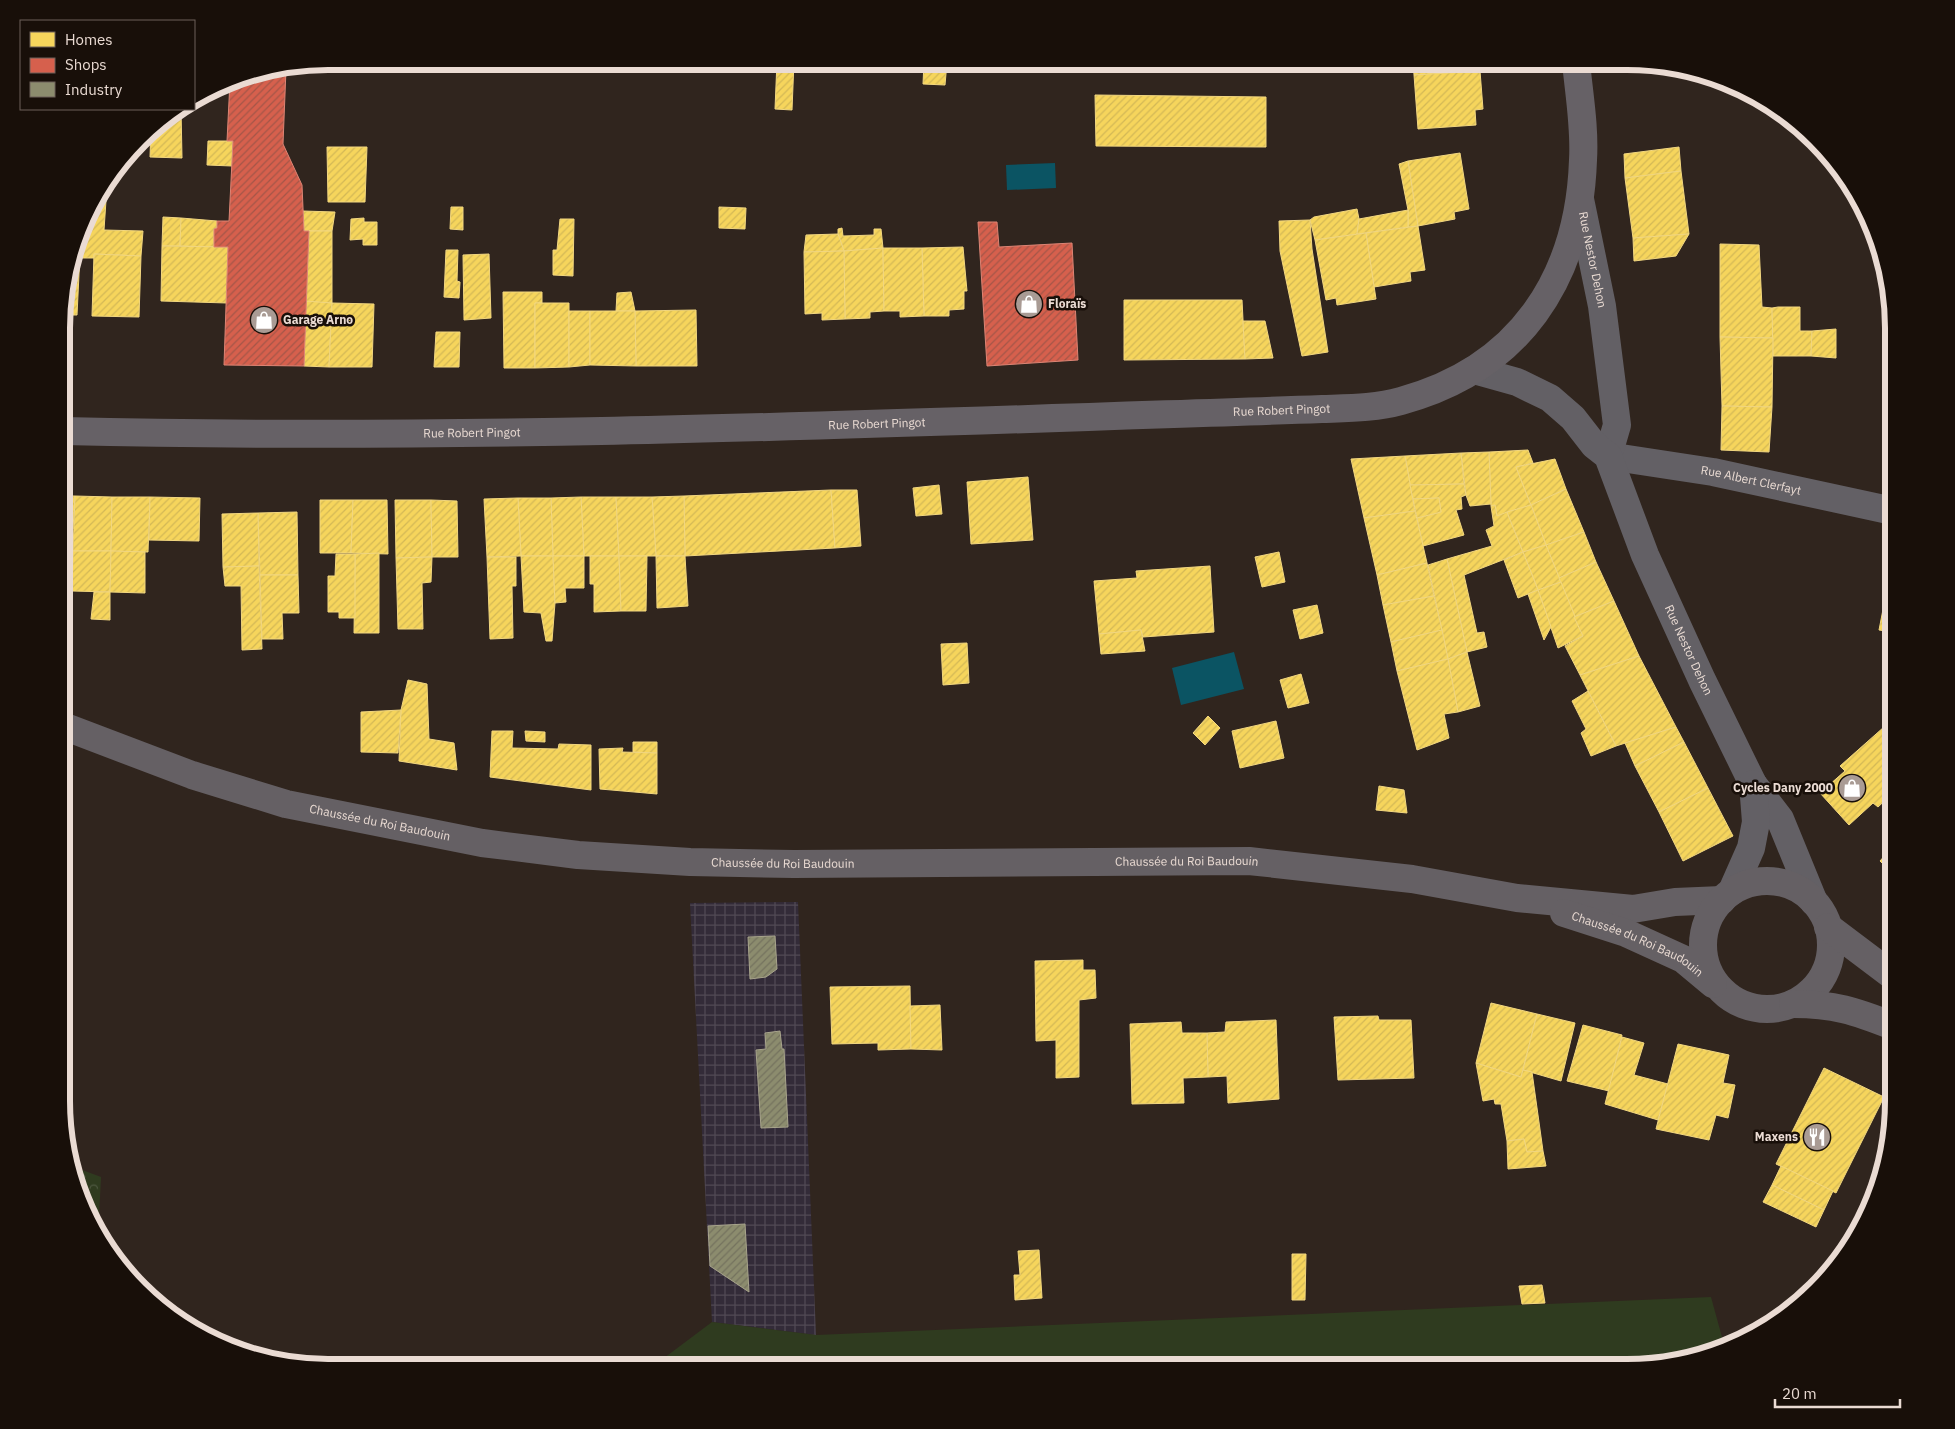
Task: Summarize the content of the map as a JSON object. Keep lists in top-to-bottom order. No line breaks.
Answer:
{"streets":{"main road":["Rue Nestor Dehon","Rue Robert Pingot","Chaussée du Roi Baudouin"],"street":["Rue Albert Clerfayt"]},"crossings":[["Rue Nestor Dehon","Rue Robert Pingot"],["Rue Nestor Dehon","Rue Albert Clerfayt"],["Rue Nestor Dehon","Chaussée du Roi Baudouin"]],"places":{"shop":["Floraïs","Garage Arno","Cycles Dany 2000"],"restaurant":["Maxens"]},"legend":["Homes","Shops","Industry"],"scale_bar":"20 m"}
